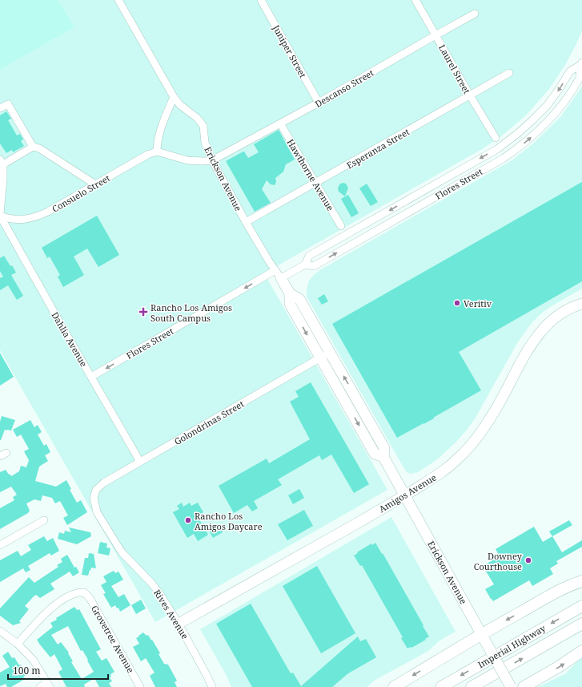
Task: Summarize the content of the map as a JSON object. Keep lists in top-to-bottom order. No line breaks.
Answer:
{"streets":{"main road":["Imperial Highway"],"street":["Juniper Street","Laurel Street","Descanso Street","Esperanza Street","Hawthorne Avenue","Erickson Avenue","Flores Street","Consuelo Street","Dahlia Avenue","Golondrinas Street","Amigos Avenue","Rives Avenue","Grovetree Avenue"]},"crossings":[["Juniper Street","Descanso Street"],["Laurel Street","Descanso Street"],["Laurel Street","Esperanza Street"],["Descanso Street","Hawthorne Avenue"],["Descanso Street","Erickson Avenue"],["Esperanza Street","Hawthorne Avenue"],["Esperanza Street","Erickson Avenue"],["Erickson Avenue","Flores Street"],["Erickson Avenue","Golondrinas Street"],["Erickson Avenue","Amigos Avenue"],["Flores Street","Dahlia Avenue"],["Consuelo Street","Dahlia Avenue"],["Dahlia Avenue","Golondrinas Street"],["Golondrinas Street","Rives Avenue"],["Amigos Avenue","Rives Avenue"]],"places":{"other":["Veritiv","Rancho Los Amigos Daycare","Downey Courthouse"],"health":["Rancho Los Amigos South Campus"]},"scale_bar":"100 m"}
